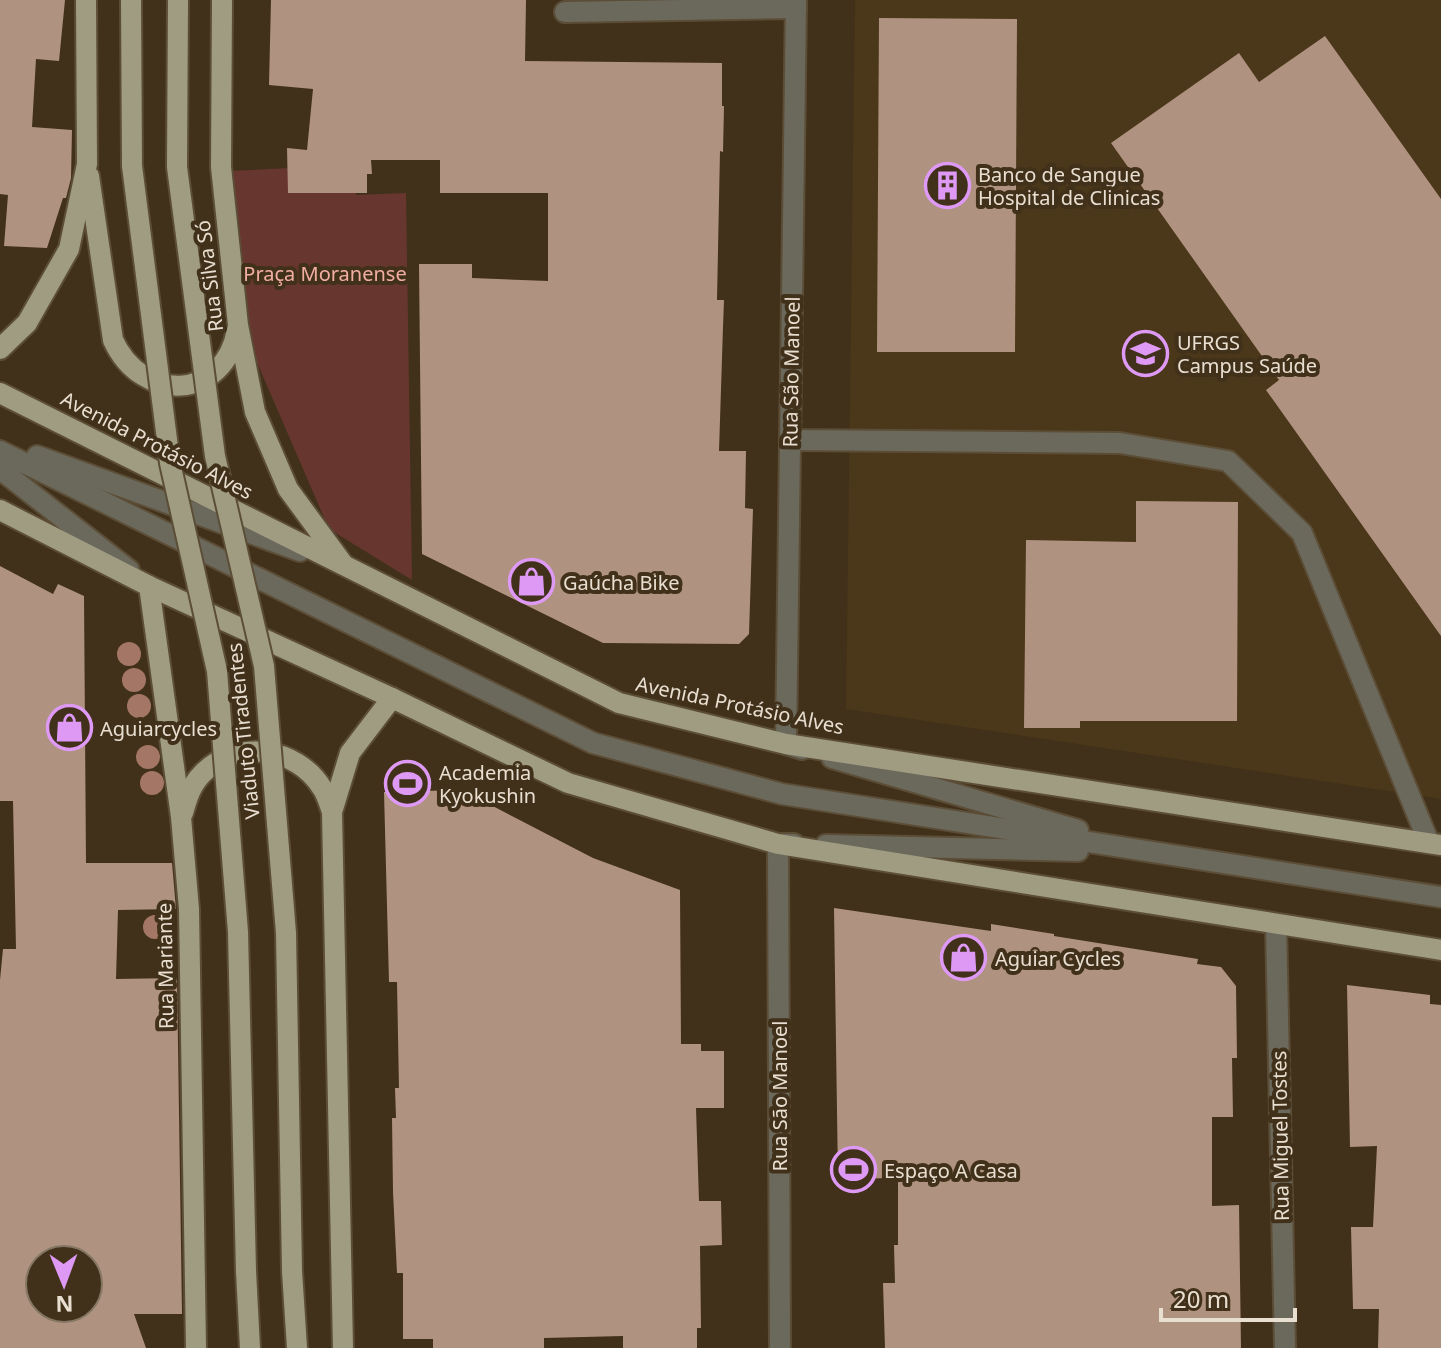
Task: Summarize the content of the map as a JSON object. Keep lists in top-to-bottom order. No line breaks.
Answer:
{"streets":{"main road":["Rua Silva Só","Avenida Protásio Alves","Viaduto Tiradentes","Rua Mariante"],"street":["Rua São Manoel","Rua Miguel Tostes"]},"crossings":[["Rua Silva Só","Avenida Protásio Alves"],["Rua São Manoel","Avenida Protásio Alves"]],"parks":["Praça Moranense"],"places":{"building":["Banco de Sangue Hospital de Clinicas"],"school or university":["UFRGS Campus Saúde"],"shop":["Gaúcha Bike","Aguiarcycles","Aguiar Cycles"],"sports":["Academia Kyokushin","Espaço A Casa"]},"scale_bar":"20 m","north":"bottom"}
